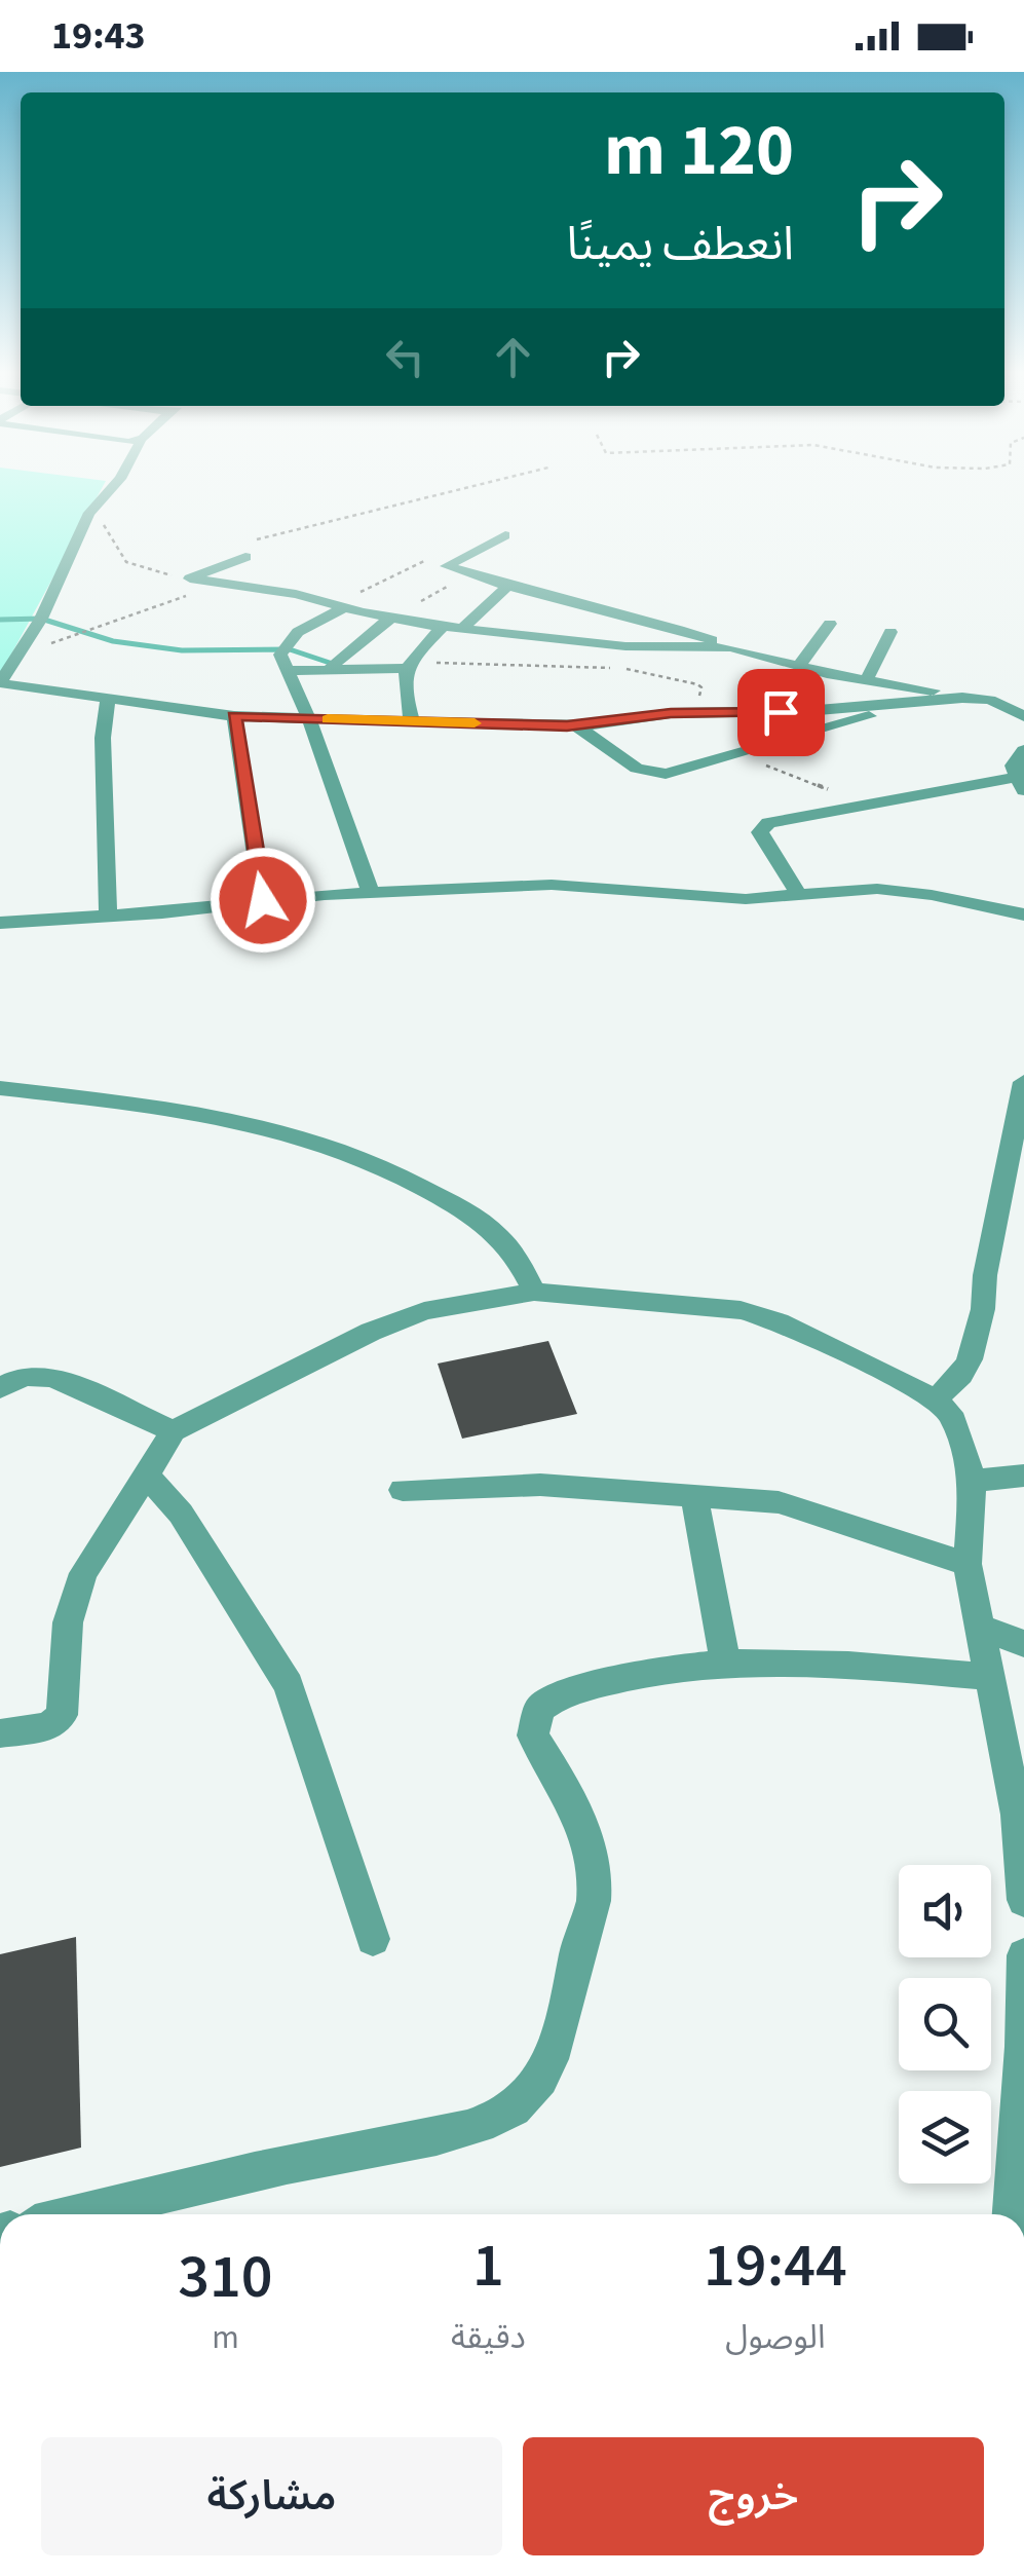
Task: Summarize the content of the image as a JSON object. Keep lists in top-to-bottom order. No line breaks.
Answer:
{"page":{"status":"19:43","turn":["120 m","انعطف يمينًا"],"eta":["19:44","الوصول","1","دقيقة","310","m"],"buttons":["خروج","مشاركة"]}}
